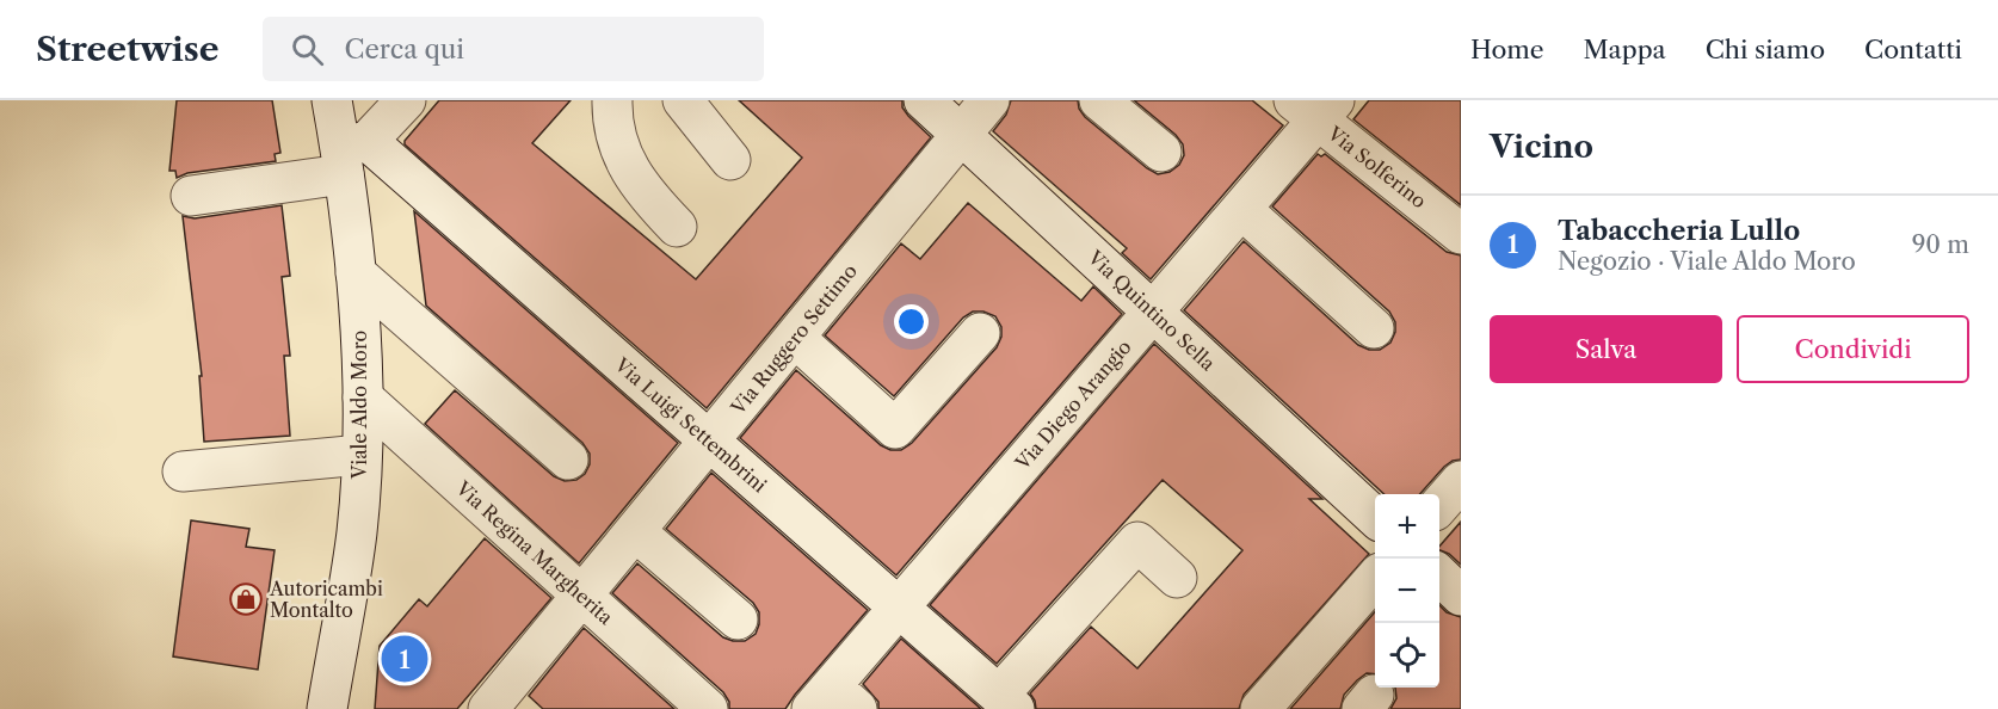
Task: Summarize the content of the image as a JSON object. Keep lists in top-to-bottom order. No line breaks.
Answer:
{"streets":{"street":["Via Solferino","Via Quintino Sella","Via Ruggero Settimo","Viale Aldo Moro","Via Diego Arangio","Via Luigi Settembrini","Via Regina Margherita"]},"crossings":[["Via Solferino","Via Diego Arangio"],["Via Quintino Sella","Via Ruggero Settimo"],["Via Quintino Sella","Via Diego Arangio"],["Via Ruggero Settimo","Via Luigi Settembrini"],["Via Ruggero Settimo","Via Regina Margherita"],["Viale Aldo Moro","Via Luigi Settembrini"],["Viale Aldo Moro","Via Regina Margherita"],["Via Diego Arangio","Via Luigi Settembrini"]],"places":{"shop":["Autoricambi Montalto"]},"page":{"header":"Streetwise","search":"Cerca qui","nav":["Home","Mappa","Chi siamo","Contatti"],"heading":"Vicino","list":[{"mark":"1","name":"Tabaccheria Lullo","note":"Negozio · Viale Aldo Moro","value":"90 m"}],"buttons":["Salva","Condividi"],"map_buttons":["+","−"],"pins":"1"}}
